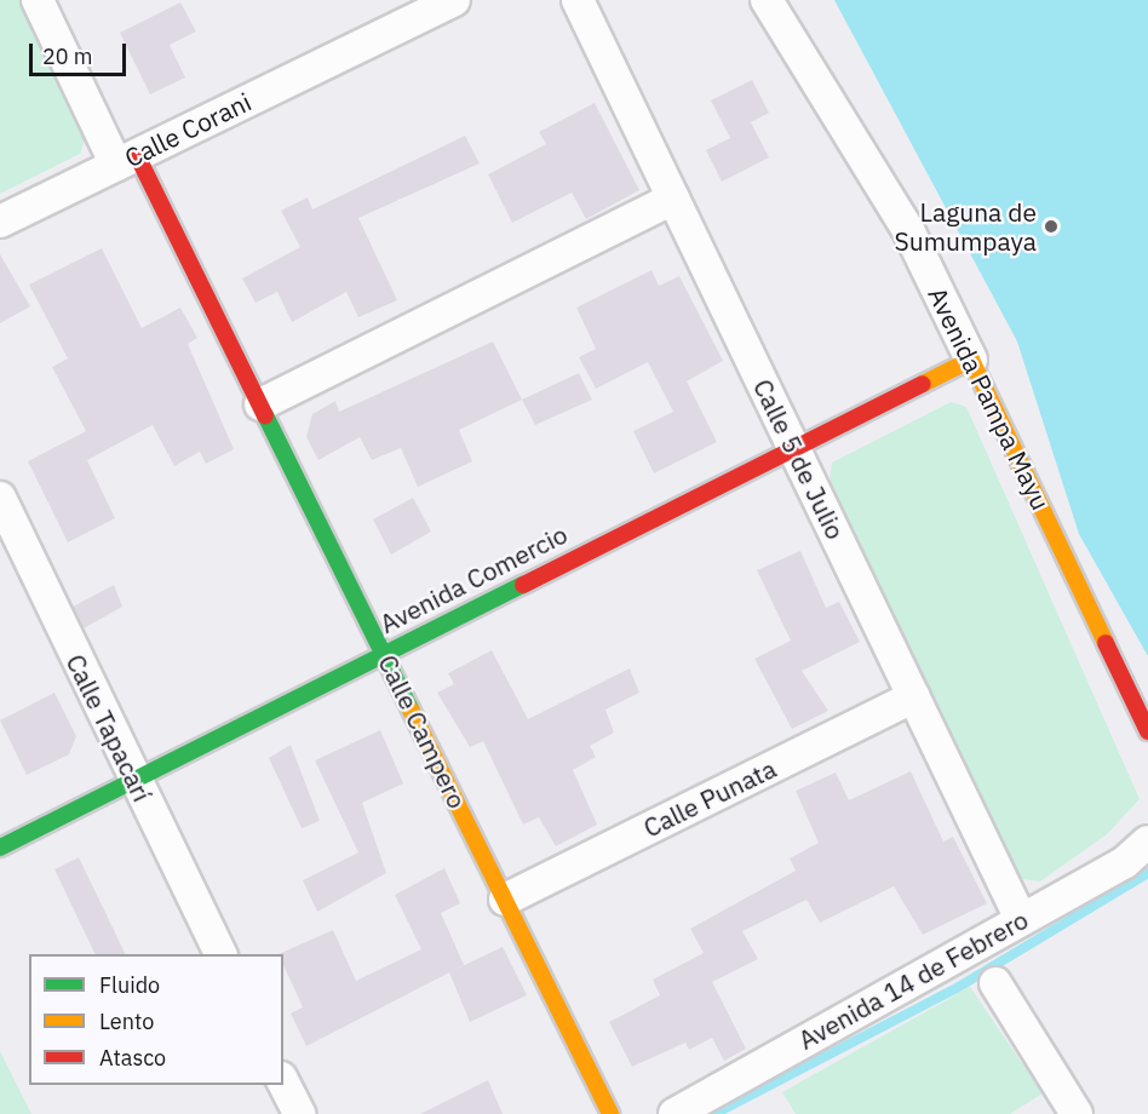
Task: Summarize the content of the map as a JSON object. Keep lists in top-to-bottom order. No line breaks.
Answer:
{"streets":{"street":["Calle Corani","Avenida Pampa Mayu","Calle 5 de Julio","Avenida Comercio","Calle Tapacarí","Calle Campero","Calle Punata","Avenida 14 de Febrero"]},"crossings":[["Calle Corani","Calle Campero"],["Avenida Pampa Mayu","Avenida Comercio"],["Calle 5 de Julio","Avenida Comercio"],["Calle 5 de Julio","Calle Punata"],["Calle 5 de Julio","Avenida 14 de Febrero"],["Avenida Comercio","Calle Tapacarí"],["Avenida Comercio","Calle Campero"],["Calle Campero","Calle Punata"]],"places":["Laguna de Sumumpaya"],"legend":["Fluido","Lento","Atasco"],"scale_bar":"20 m"}
